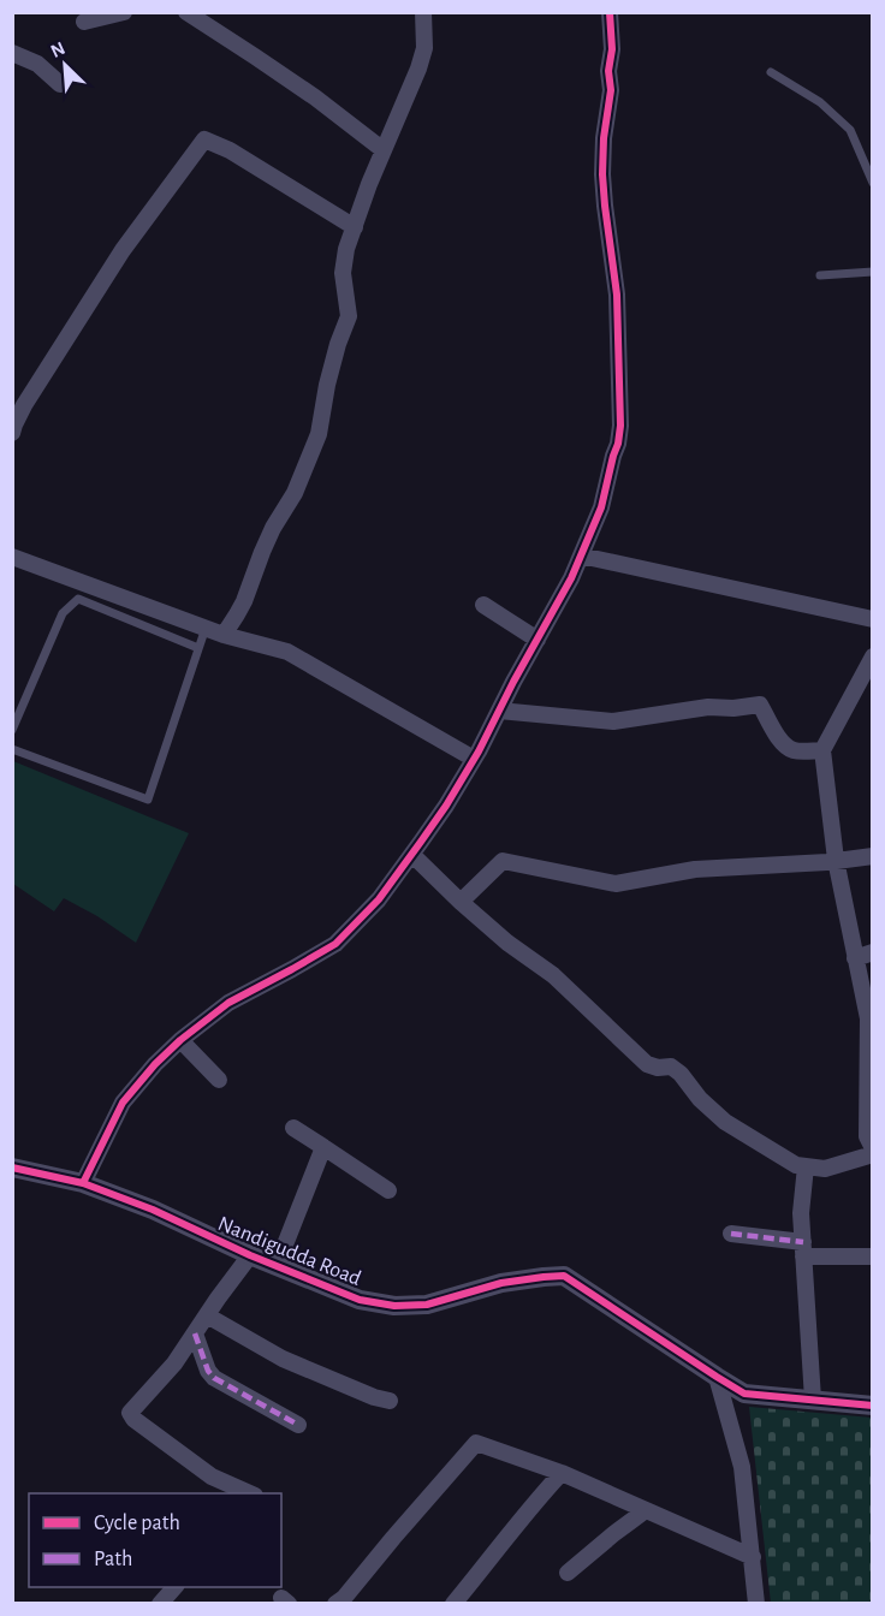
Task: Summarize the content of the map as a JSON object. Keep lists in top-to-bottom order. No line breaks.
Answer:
{"streets":{"street":["Nandigudda Road"]},"legend":["Cycle path","Path"],"north":"top left"}
